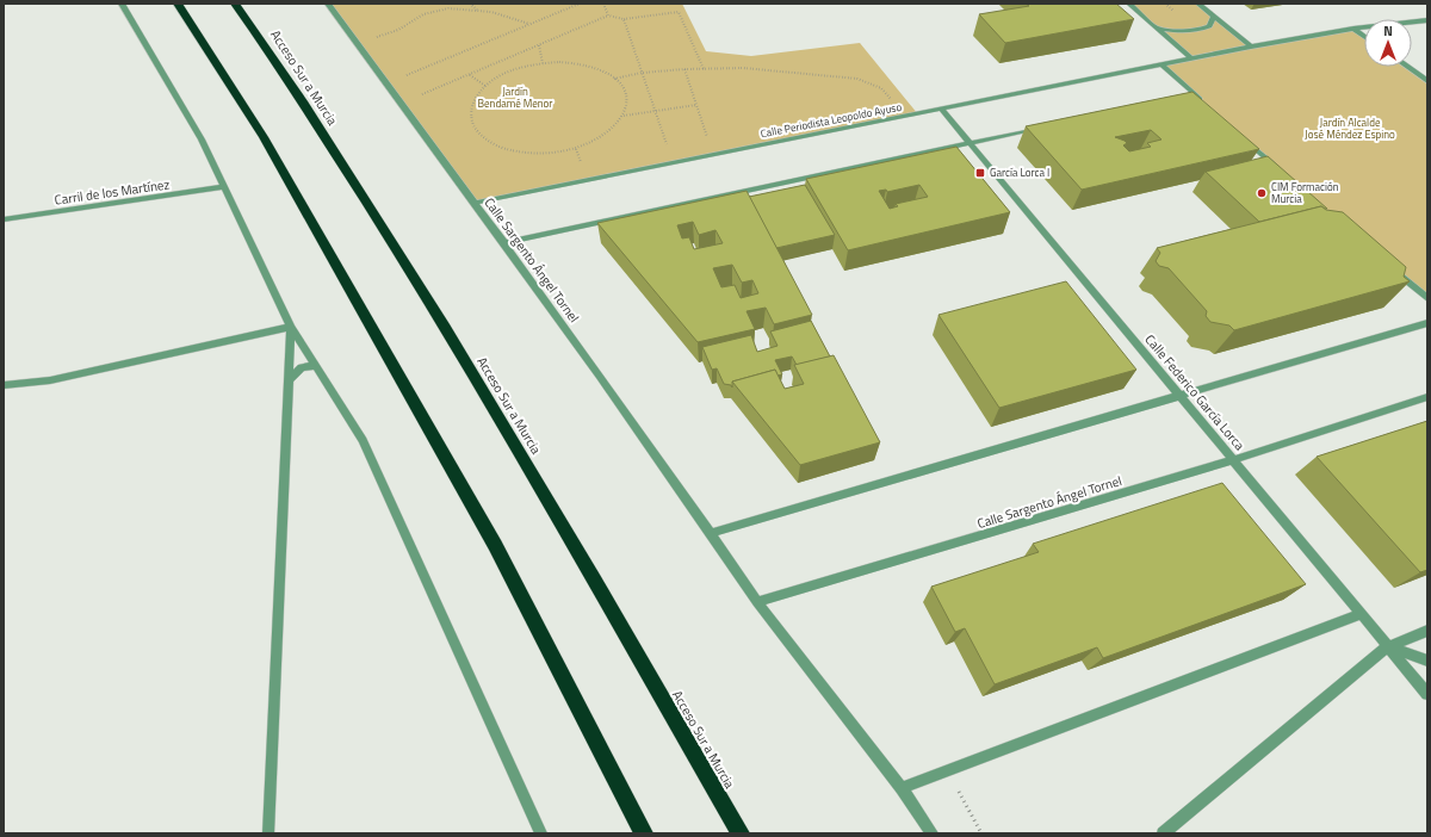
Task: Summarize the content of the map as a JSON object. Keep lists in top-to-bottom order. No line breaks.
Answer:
{"streets":{"highway":["Acceso Sur a Murcia"],"street":["Calle Periodista Leopoldo Ayuso","Carril de los Martínez","Calle Sargento Ángel Tornel","Calle Federico García Lorca"]},"crossings":[["Calle Periodista Leopoldo Ayuso","Calle Sargento Ángel Tornel"],["Calle Periodista Leopoldo Ayuso","Calle Federico García Lorca"],["Calle Sargento Ángel Tornel","Calle Federico García Lorca"]],"parks":["Jardín Bendamé Menor","Jardín Alcalde José Méndez Espino"],"places":{"transit":["García Lorca I"],"other":["CIM Formación Murcia"]},"north":"top"}
